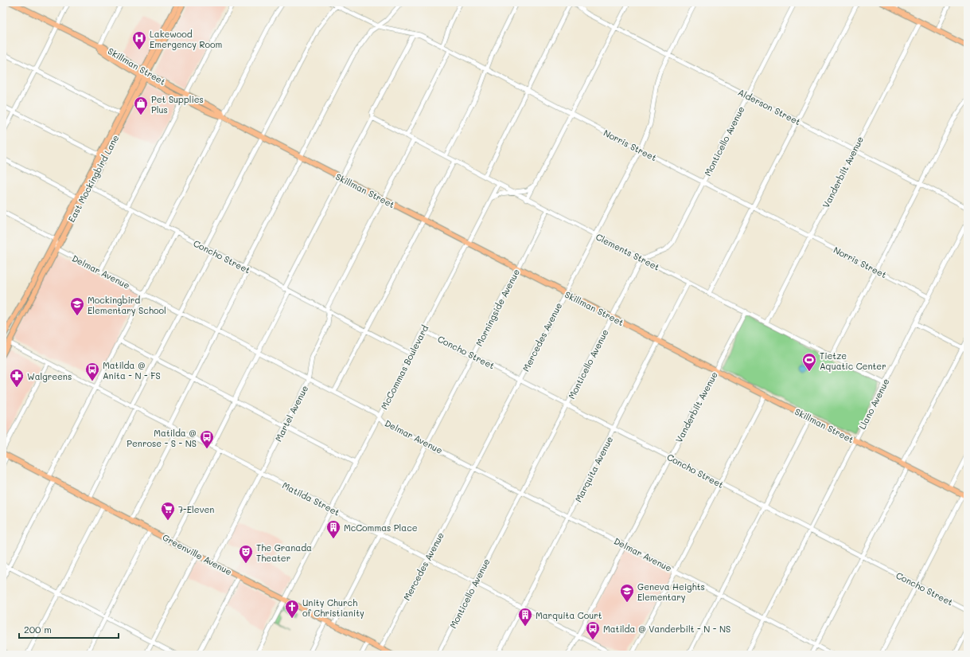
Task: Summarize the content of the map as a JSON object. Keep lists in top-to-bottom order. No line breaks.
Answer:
{"streets":{"main road":["Skillman Street","East Mockingbird Lane","Greenville Avenue"],"street":["Alderson Street","Monticello Avenue","Norris Street","Vanderbilt Avenue","Clements Street","Concho Street","Delmar Avenue","Morningside Avenue","Mercedes Avenue","McCommas Boulevard","Llano Avenue","Martel Avenue","Marquita Avenue","Matilda Street"]},"crossings":[["Skillman Street","Monticello Avenue"],["Skillman Street","Vanderbilt Avenue"],["Skillman Street","East Mockingbird Lane"],["Skillman Street","Morningside Avenue"],["Skillman Street","Mercedes Avenue"],["Skillman Street","McCommas Boulevard"],["Skillman Street","Llano Avenue"],["Skillman Street","Martel Avenue"],["Skillman Street","Marquita Avenue"],["Alderson Street","Monticello Avenue"],["Alderson Street","Vanderbilt Avenue"],["Alderson Street","Mercedes Avenue"],["Monticello Avenue","Norris Street"],["Monticello Avenue","Clements Street"],["Monticello Avenue","Concho Street"],["Monticello Avenue","Delmar Avenue"],["Monticello Avenue","Matilda Street"],["Norris Street","Vanderbilt Avenue"],["Norris Street","Mercedes Avenue"],["Norris Street","Llano Avenue"],["Vanderbilt Avenue","Clements Street"],["Vanderbilt Avenue","Concho Street"],["Vanderbilt Avenue","Delmar Avenue"],["Vanderbilt Avenue","Matilda Street"],["East Mockingbird Lane","Concho Street"],["East Mockingbird Lane","Delmar Avenue"],["East Mockingbird Lane","Matilda Street"],["Clements Street","Morningside Avenue"],["Clements Street","Mercedes Avenue"],["Clements Street","McCommas Boulevard"],["Clements Street","Llano Avenue"],["Clements Street","Martel Avenue"],["Clements Street","Marquita Avenue"],["Concho Street","Morningside Avenue"],["Concho Street","Mercedes Avenue"],["Concho Street","McCommas Boulevard"],["Concho Street","Llano Avenue"],["Concho Street","Martel Avenue"],["Concho Street","Marquita Avenue"],["Delmar Avenue","Morningside Avenue"],["Delmar Avenue","Mercedes Avenue"],["Delmar Avenue","McCommas Boulevard"],["Delmar Avenue","Llano Avenue"],["Delmar Avenue","Martel Avenue"],["Delmar Avenue","Marquita Avenue"],["Morningside Avenue","Matilda Street"],["Morningside Avenue","Greenville Avenue"],["Mercedes Avenue","Matilda Street"],["Mercedes Avenue","Greenville Avenue"],["McCommas Boulevard","Matilda Street"],["McCommas Boulevard","Greenville Avenue"],["Martel Avenue","Matilda Street"],["Martel Avenue","Greenville Avenue"],["Marquita Avenue","Matilda Street"]],"places":{"hospital":["Lakewood Emergency Room"],"shop":["Pet Supplies Plus"],"school or university":["Mockingbird Elementary School","Geneva Heights Elementary"],"sports":["Tietze Aquatic Center"],"bus stop":["Matilda @ Anita - N - FS","Matilda @ Penrose - S - NS","Matilda @ Vanderbilt - N - NS"],"pharmacy":["Walgreens"],"supermarket":["7-Eleven"],"building":["McCommas Place","Marquita Court"],"theatre":["The Granada Theater"],"church":["Unity Church of Christianity"]},"scale_bar":"200 m"}
